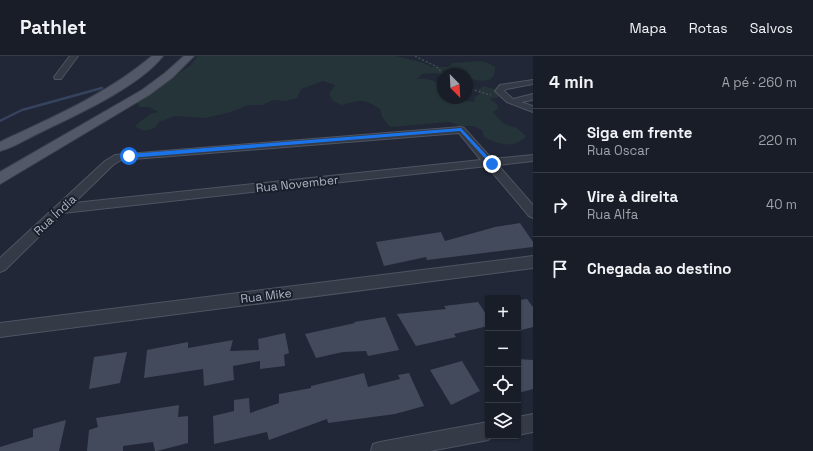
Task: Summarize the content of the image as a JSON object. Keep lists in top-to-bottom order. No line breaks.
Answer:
{"streets":{"street":["Rua November","Rua Índia","Rua Mike"]},"crossings":[["Rua November","Rua Índia"]],"north":"bottom right","page":{"header":"Pathlet","nav":["Mapa","Rotas","Salvos"],"heading":["4 min","A pé · 260 m"],"list":[["Siga em frente","Rua Oscar","220 m"],["Vire à direita","Rua Alfa","40 m"],"Chegada ao destino"],"map_buttons":["+","−"]}}
